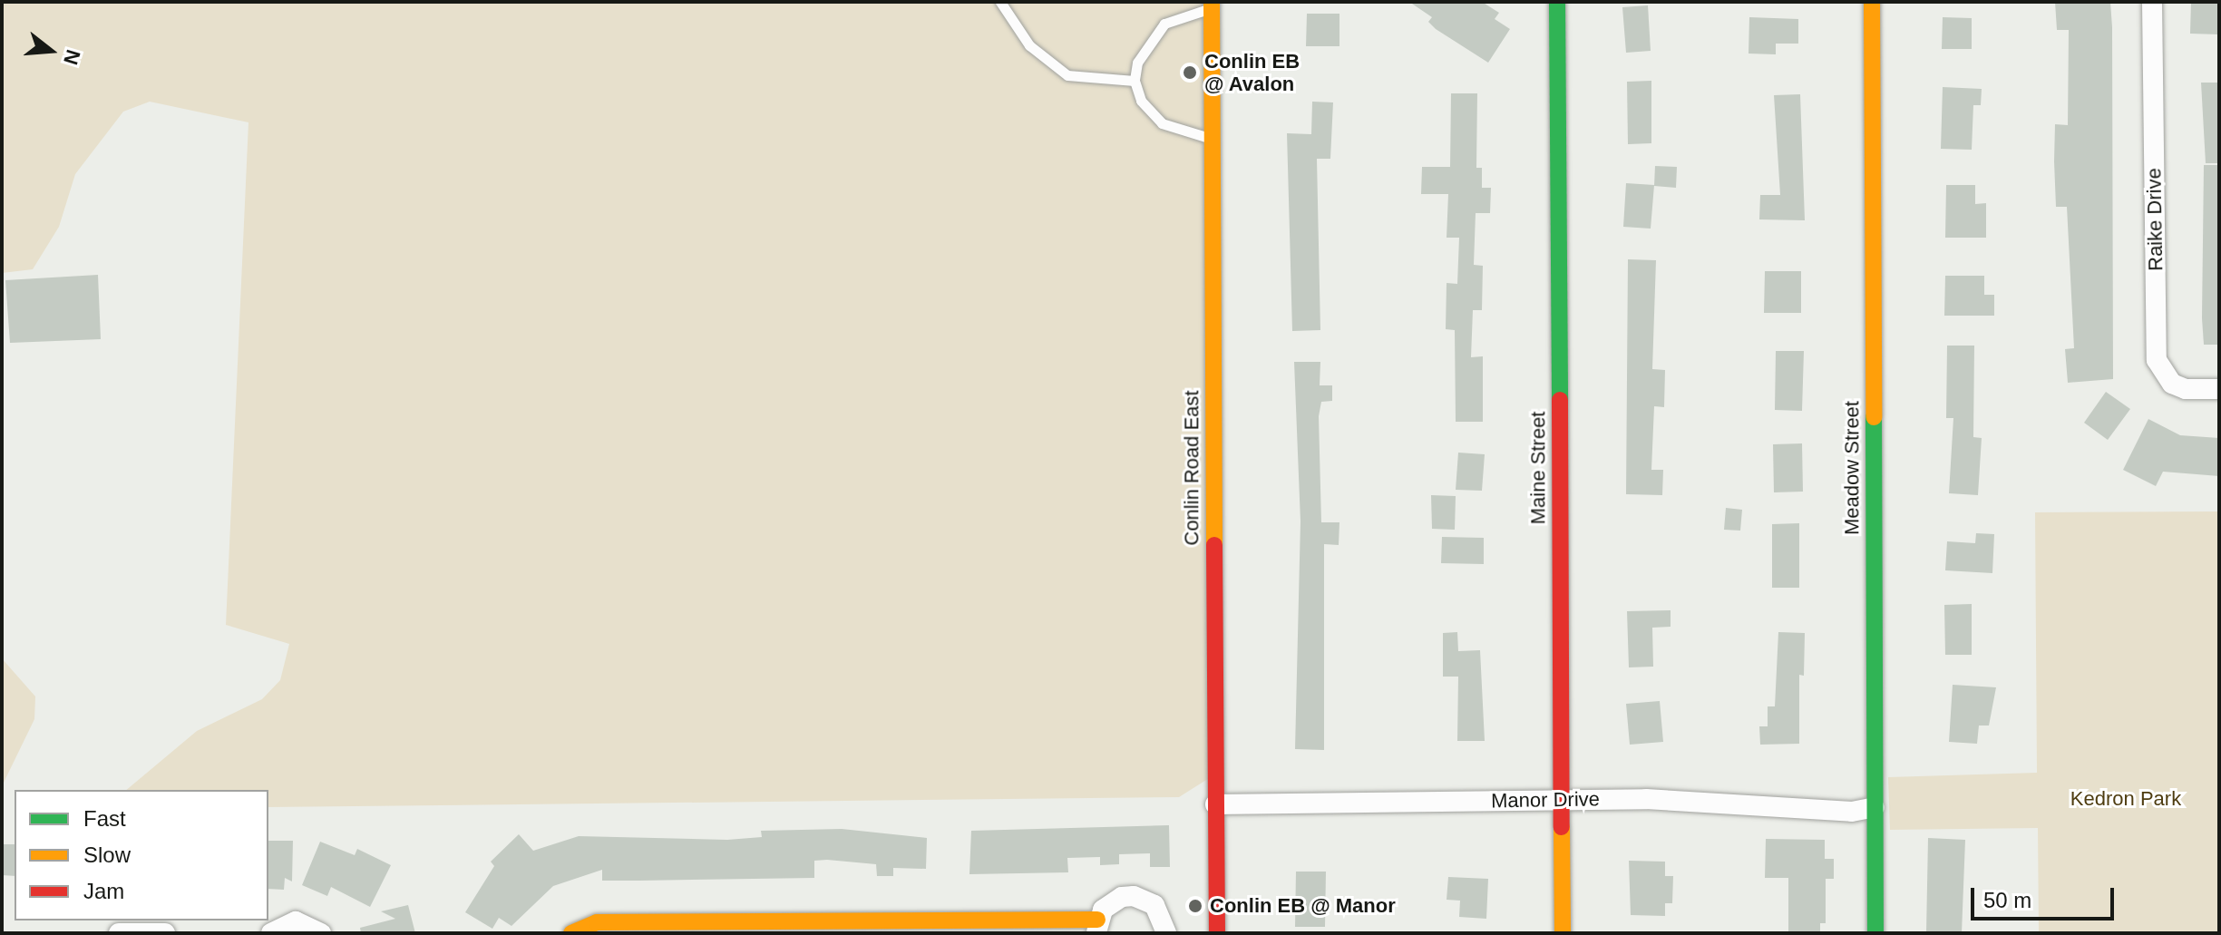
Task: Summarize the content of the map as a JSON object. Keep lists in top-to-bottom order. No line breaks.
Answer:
{"streets":{"street":["Raike Drive","Conlin Road East","Maine Street","Meadow Street","Manor Drive"]},"crossings":[["Conlin Road East","Manor Drive"],["Maine Street","Manor Drive"],["Meadow Street","Manor Drive"]],"parks":["Kedron Park"],"places":["Conlin EB @ Avalon","Conlin EB @ Manor"],"legend":["Fast","Slow","Jam"],"scale_bar":"50 m","north":"right"}
